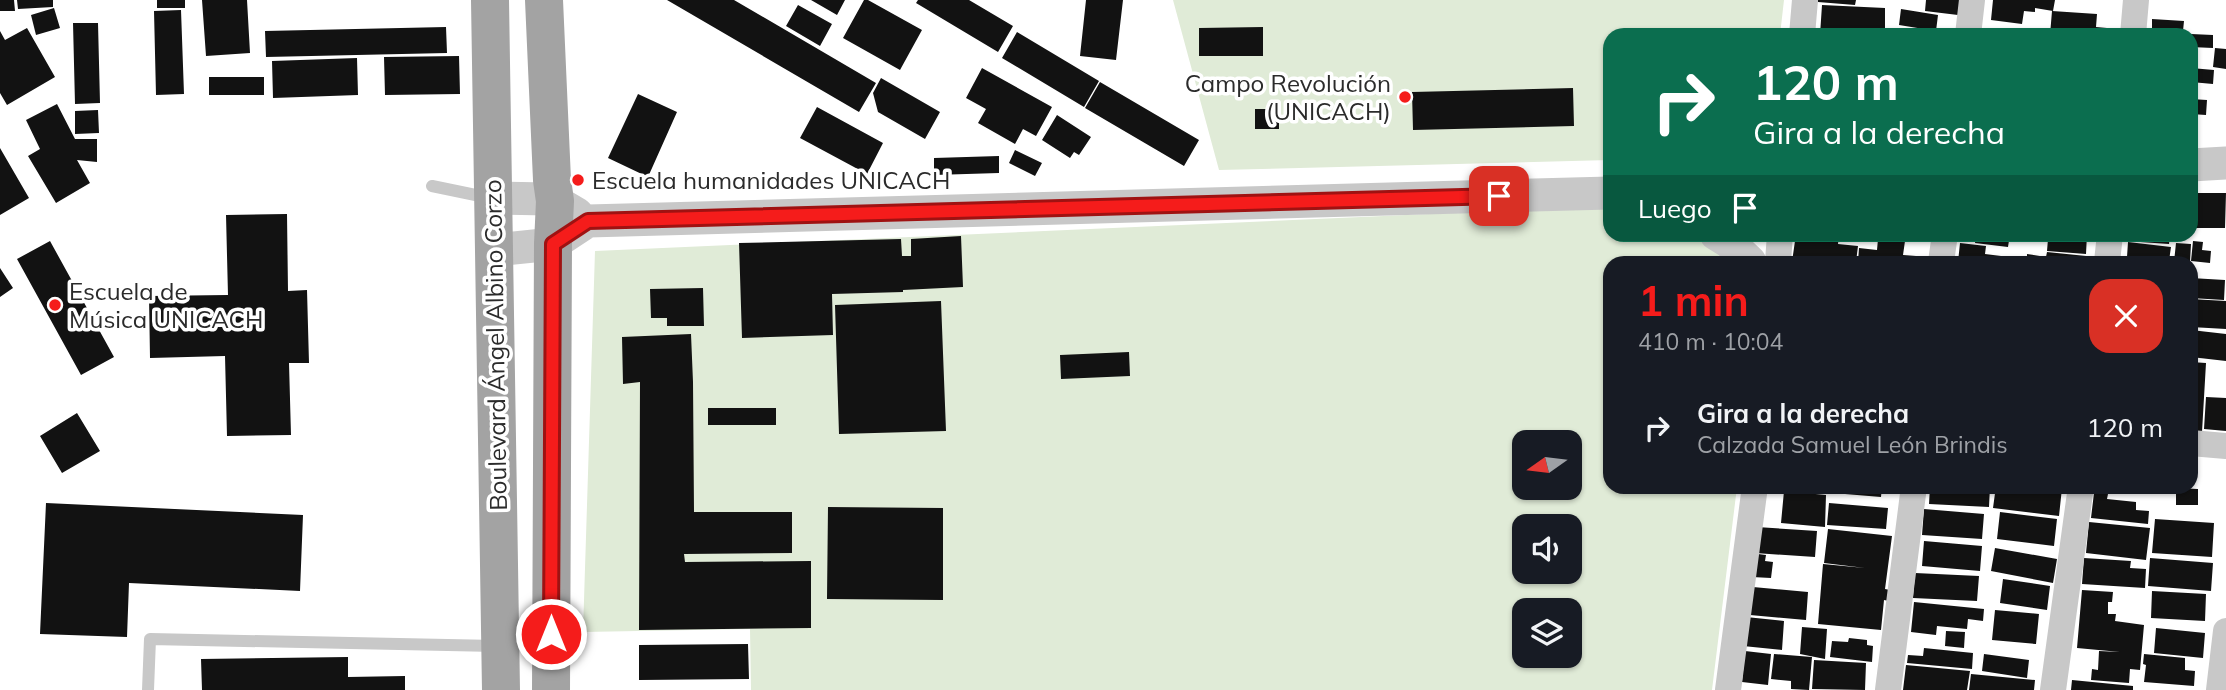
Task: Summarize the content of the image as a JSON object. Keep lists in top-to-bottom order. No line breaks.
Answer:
{"streets":{"main road":["Boulevard Ángel Albino Corzo"]},"places":["Campo Revolución (UNICACH)","Escuela humanidades UNICACH","Escuela de Música UNICACH"],"north":"left","page":{"turn":["120 m","Gira a la derecha"],"then":"Luego","heading":["1 min","410 m · 10:04"],"list":[{"name":"Gira a la derecha","note":"Calzada Samuel León Brindis","value":"120 m"}]}}
